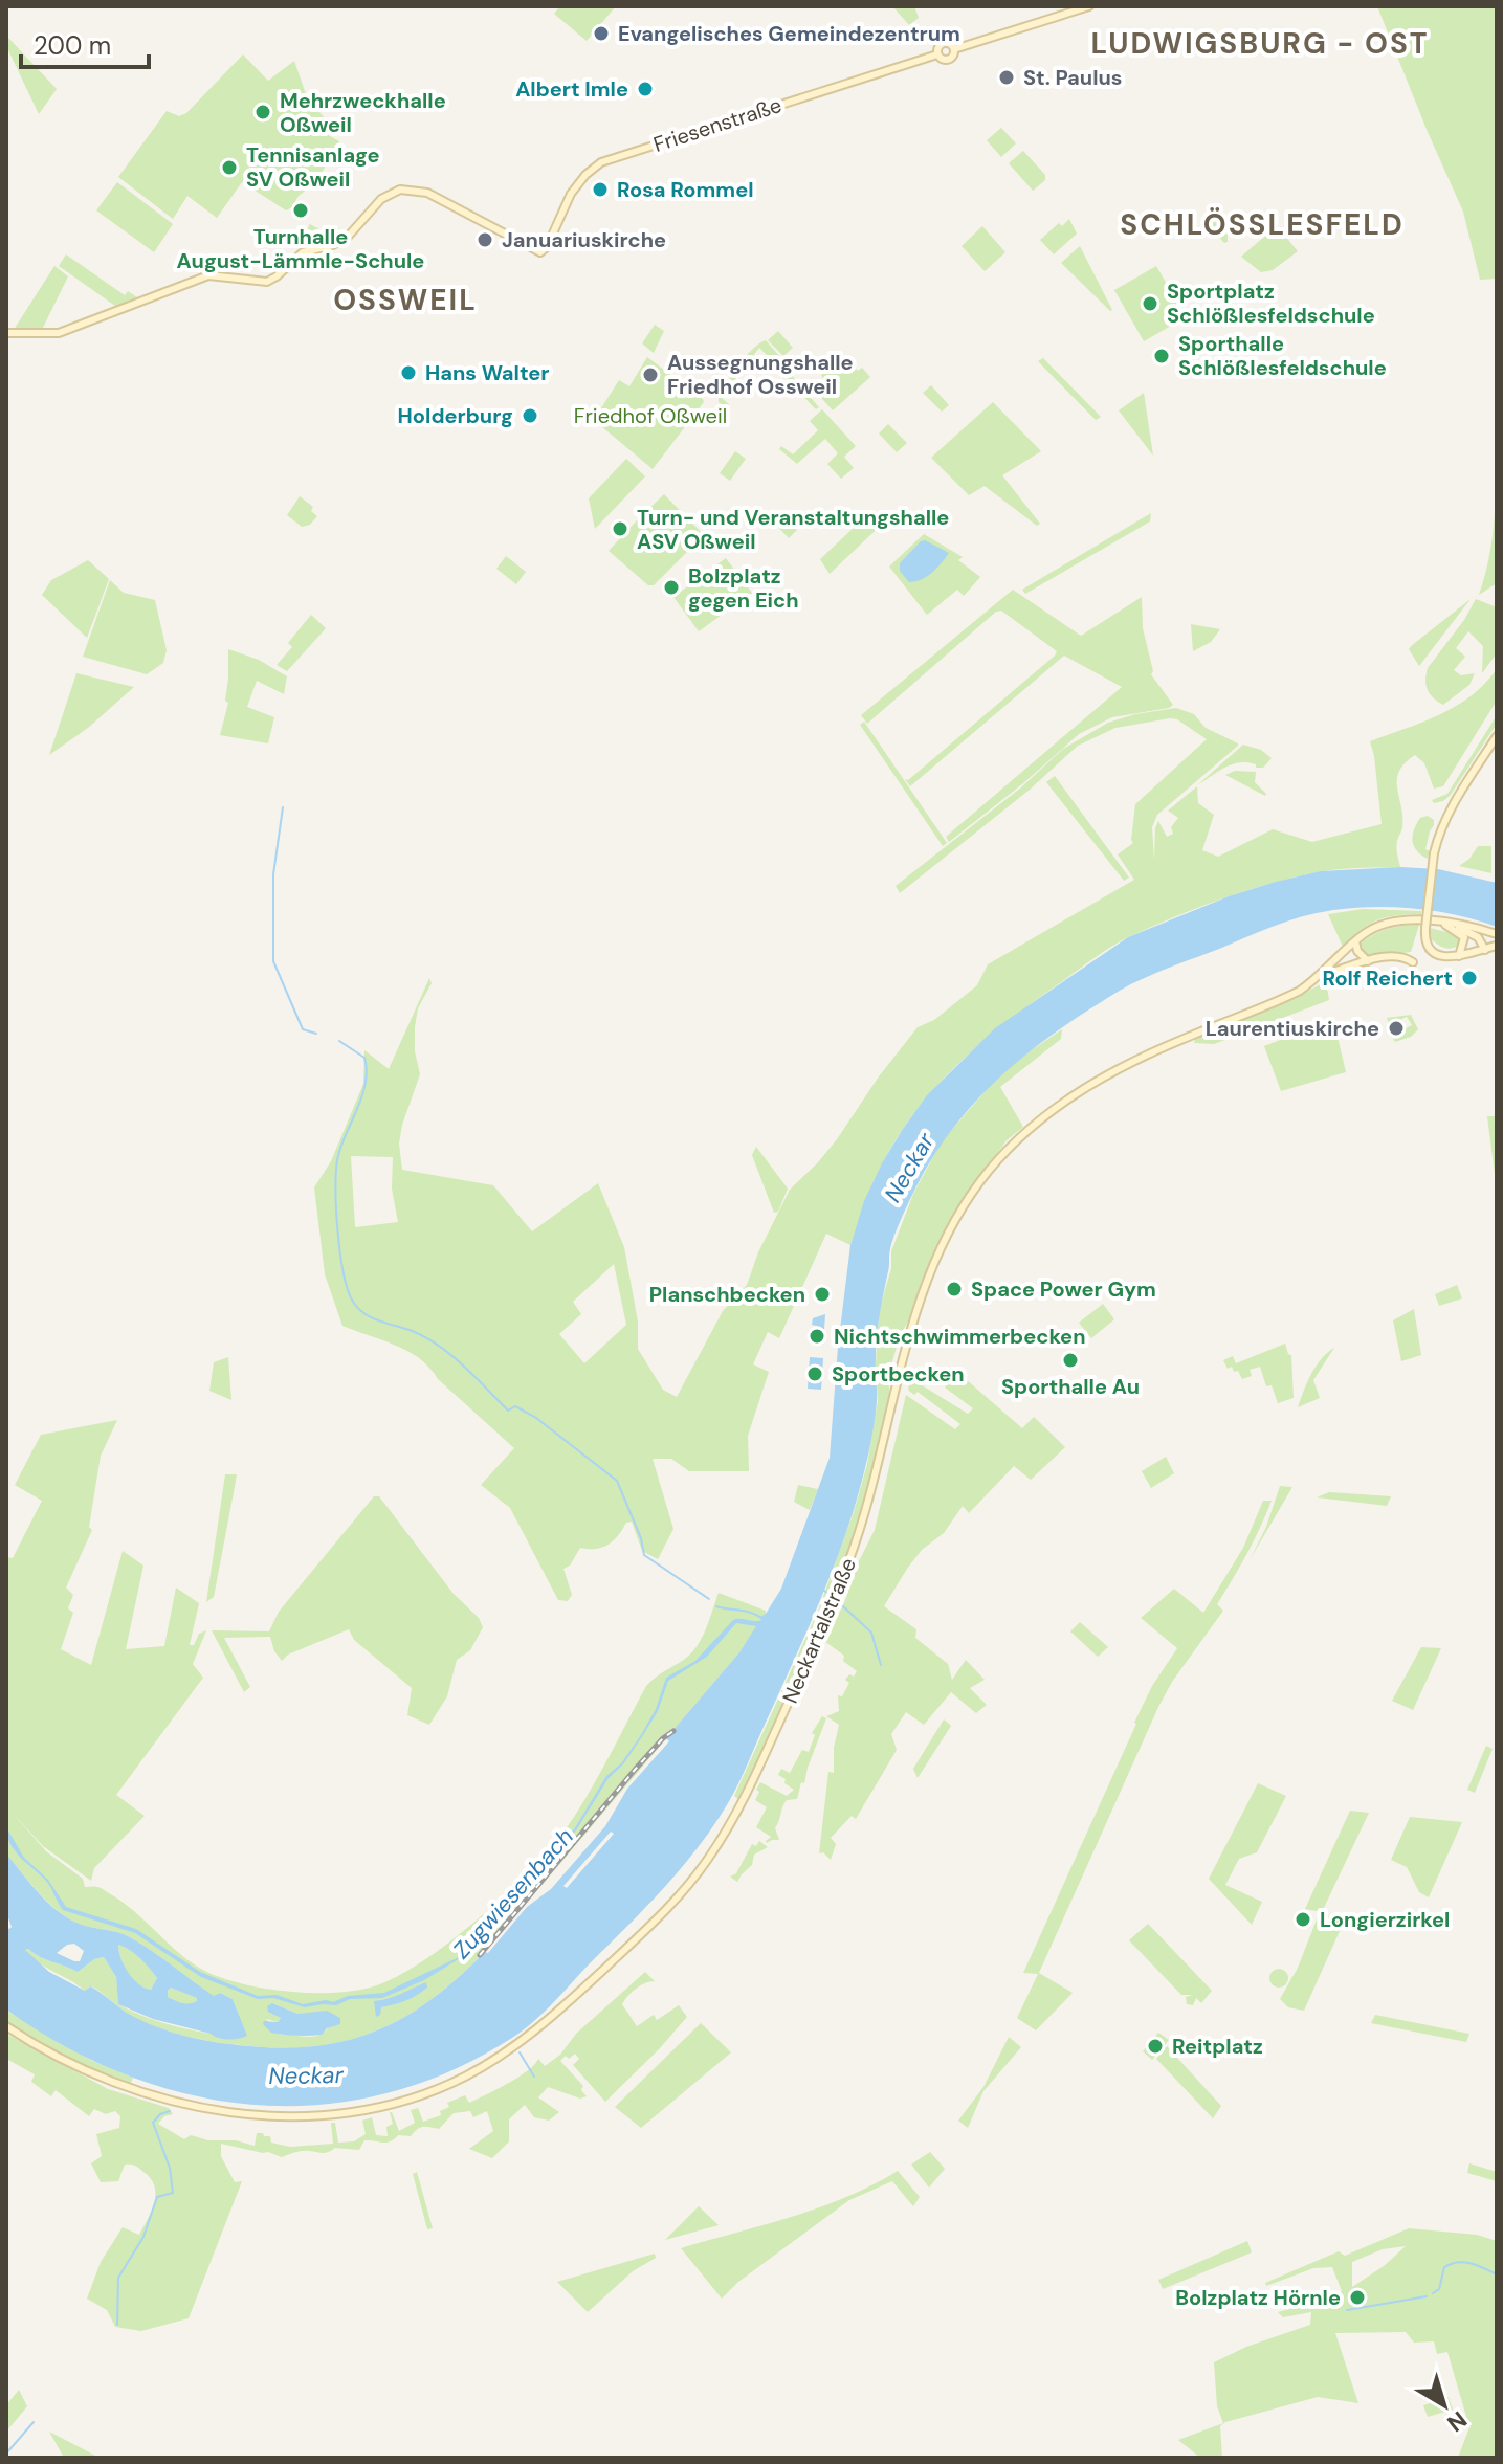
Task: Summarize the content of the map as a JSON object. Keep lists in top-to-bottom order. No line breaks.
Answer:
{"streets":{"main road":["Friesenstraße","Neckartalstraße"]},"districts":["LUDWIGSBURG - OST","SCHLÖSSLESFELD","OSSWEIL"],"water":["Neckar","Zugwiesenbach"],"parks":["Friedhof Oßweil"],"places":["Evangelisches Gemeindezentrum","St. Paulus","Albert Imle","Mehrzweckhalle Oßweil","Tennisanlage SV Oßweil","Rosa Rommel","Turnhalle August-Lämmle-Schule","Januariuskirche","Sportplatz Schlößlesfeldschule","Sporthalle Schlößlesfeldschule","Hans Walter","Aussegnungshalle Friedhof Ossweil","Holderburg","Turn- und Veranstaltungshalle ASV Oßweil","Bolzplatz gegen Eich","Rolf Reichert","Laurentiuskirche","Space Power Gym","Planschbecken","Nichtschwimmerbecken","Sporthalle Au","Sportbecken","Longierzirkel","Reitplatz","Bolzplatz Hörnle"],"scale_bar":"200 m","north":"bottom right"}
